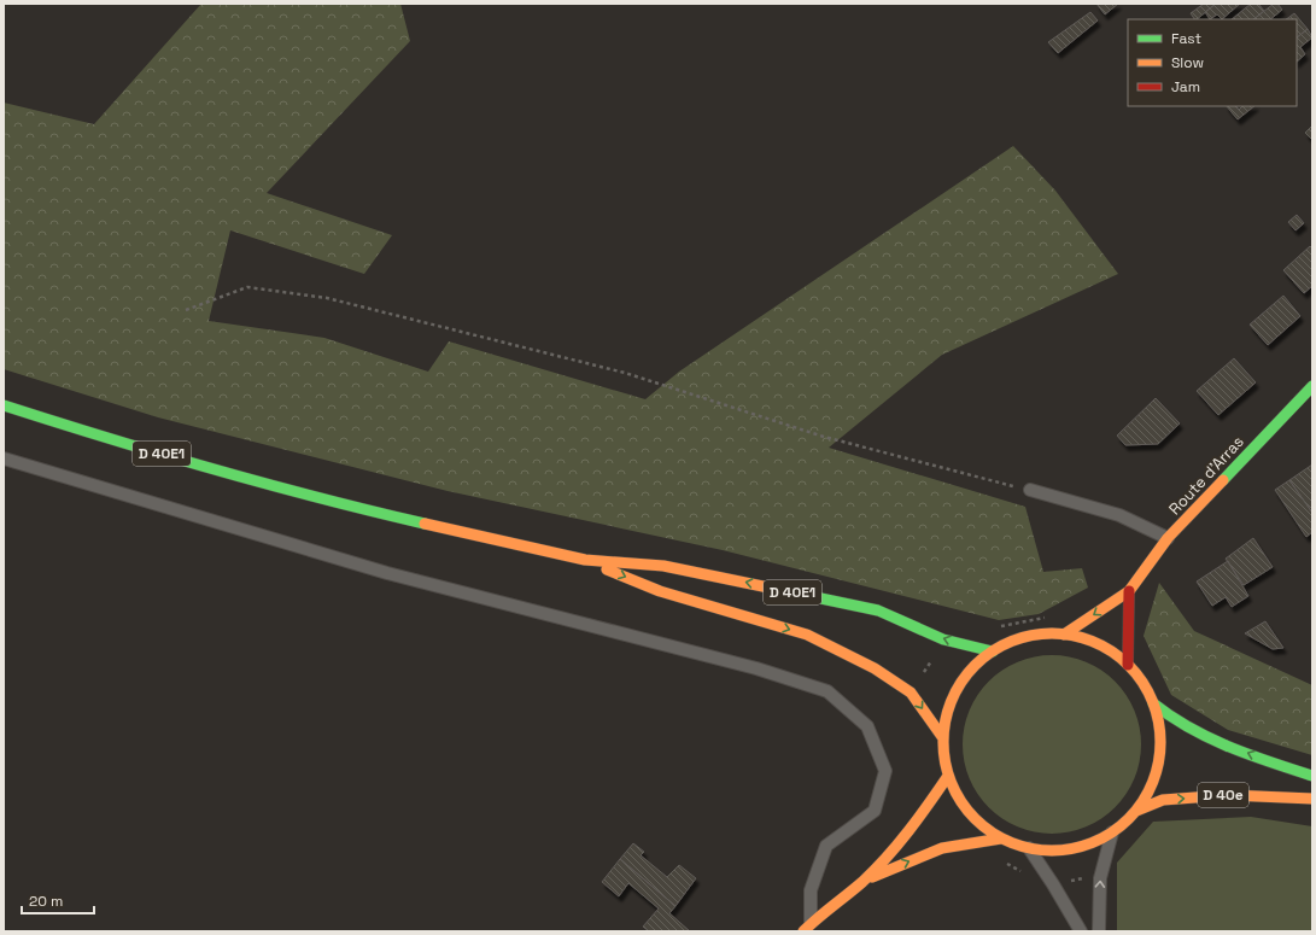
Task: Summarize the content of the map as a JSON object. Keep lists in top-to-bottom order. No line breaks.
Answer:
{"streets":{"main road":["D 40E1","Route d'Arras","D 40e"]},"legend":["Fast","Slow","Jam"],"scale_bar":"20 m"}
